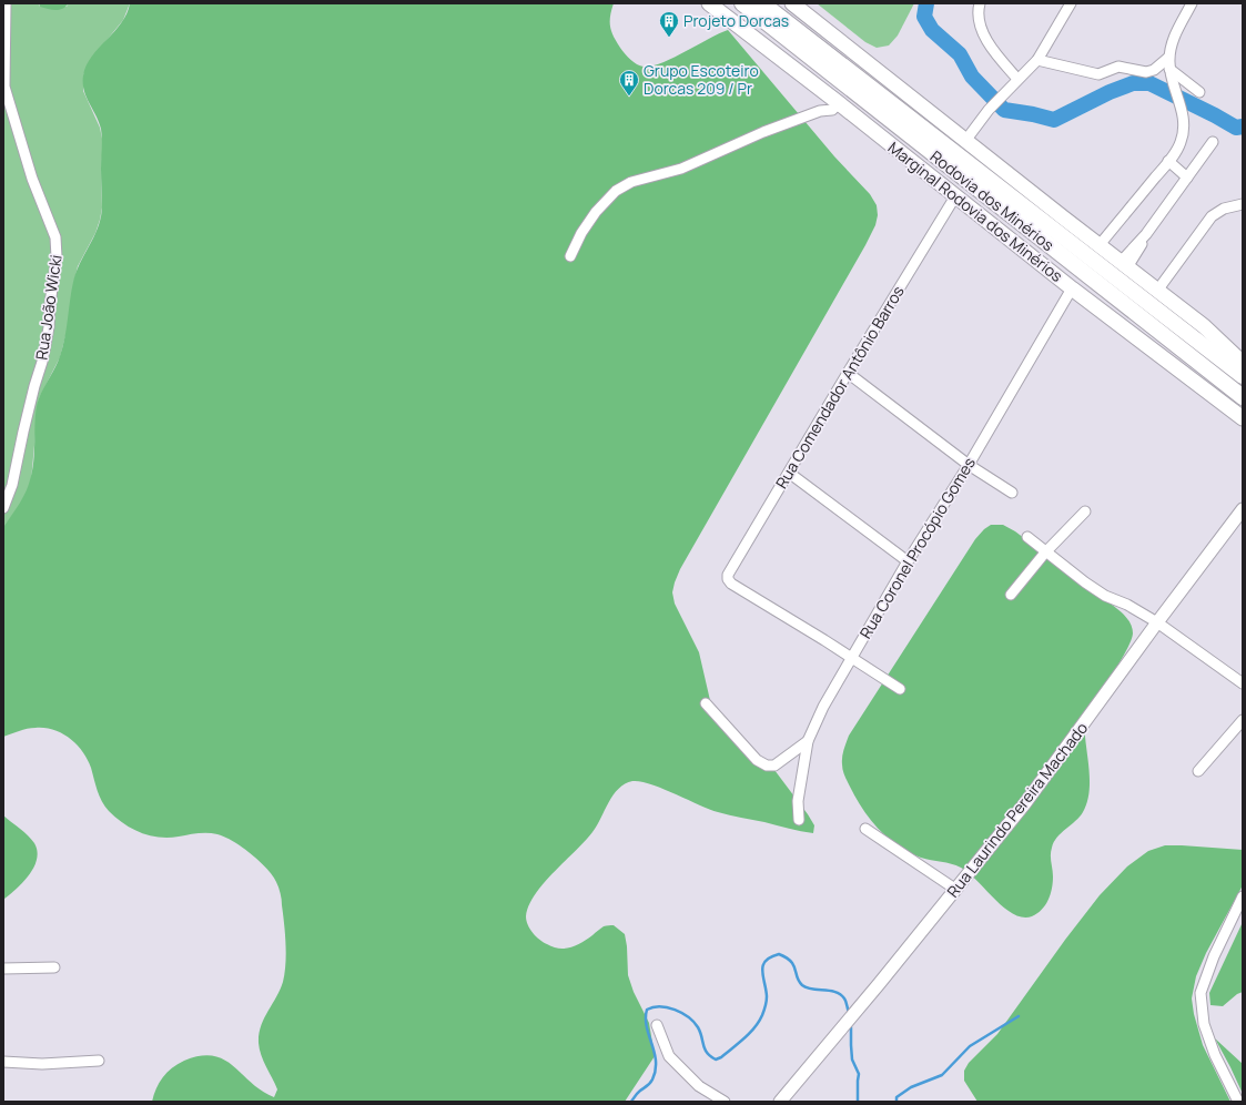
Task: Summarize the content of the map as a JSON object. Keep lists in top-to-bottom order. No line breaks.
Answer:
{"streets":{"main road":["Rodovia dos Minérios","Marginal Rodovia dos Minérios"],"street":["Rua João Wicki","Rua Comendador Antônio Barros","Rua Coronel Procópio Gomes","Rua Laurindo Pereira Machado"]},"crossings":[["Marginal Rodovia dos Minérios","Rua Comendador Antônio Barros"],["Marginal Rodovia dos Minérios","Rua Coronel Procópio Gomes"],["Rua Comendador Antônio Barros","Rua Coronel Procópio Gomes"]],"places":{"building":["Projeto Dorcas","Grupo Escoteiro Dorcas 209 / Pr"]}}
